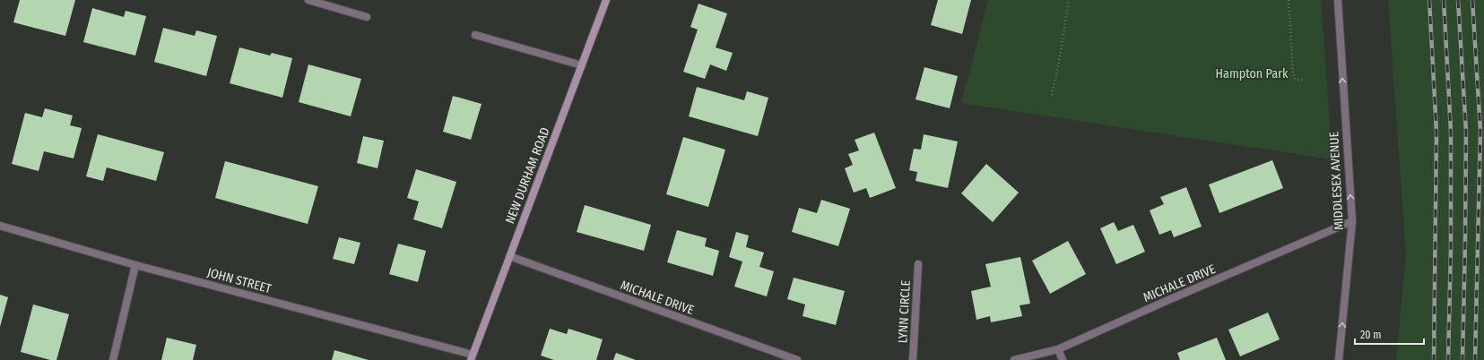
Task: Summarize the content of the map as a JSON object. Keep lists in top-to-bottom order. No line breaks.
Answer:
{"streets":{"main road":["NEW DURHAM ROAD"],"street":["MIDDLESEX AVENUE","JOHN STREET","MICHALE DRIVE","LYNN CIRCLE"]},"crossings":[["NEW DURHAM ROAD","JOHN STREET"],["NEW DURHAM ROAD","MICHALE DRIVE"],["MIDDLESEX AVENUE","MICHALE DRIVE"]],"one_way":["MIDDLESEX AVENUE"],"parks":["Hampton Park"],"scale_bar":"20 m"}
